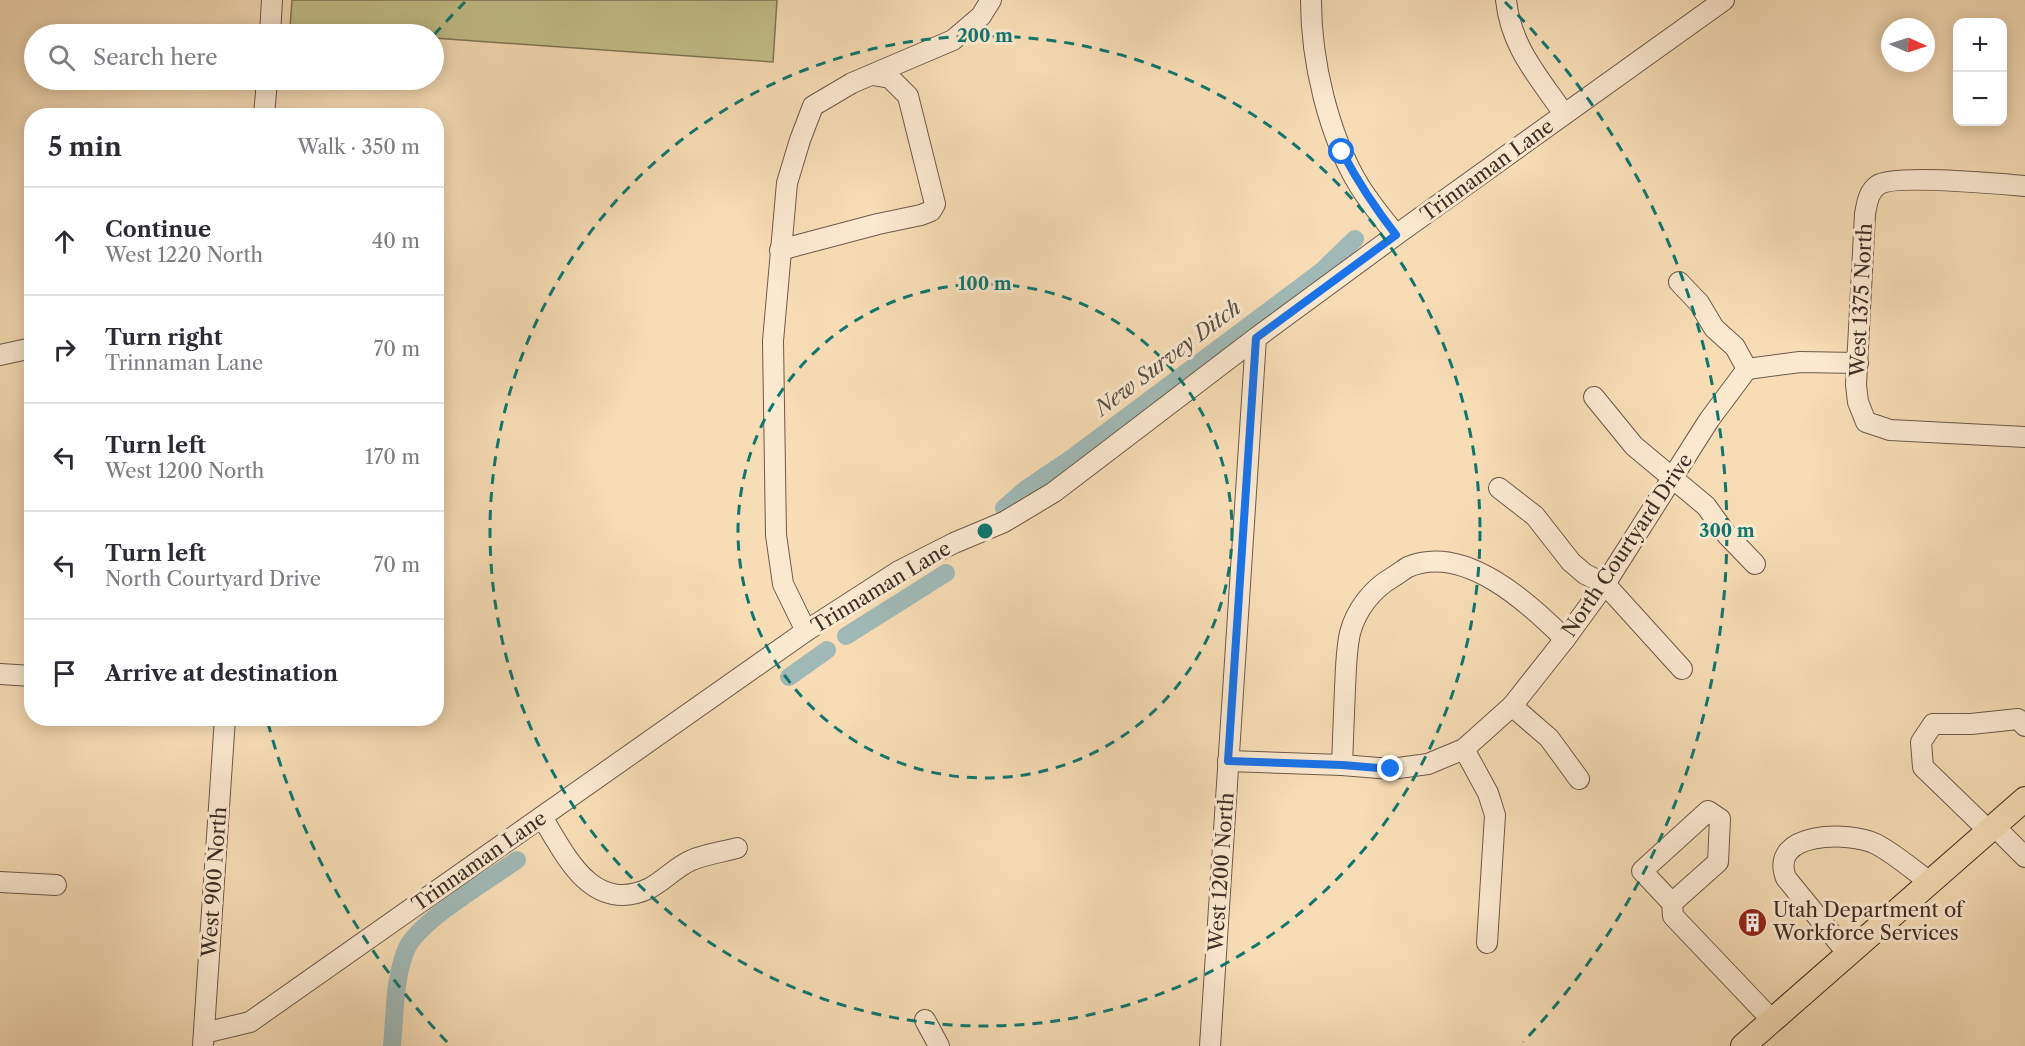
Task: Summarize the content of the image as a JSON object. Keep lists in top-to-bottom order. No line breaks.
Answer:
{"streets":{"street":["Trinnaman Lane","West 1375 North","North Courtyard Drive","West 1200 North","West 900 North"]},"crossings":[["Trinnaman Lane","West 1200 North"],["Trinnaman Lane","West 900 North"],["North Courtyard Drive","West 1200 North"]],"water":["New Survey Ditch"],"places":{"building":["Utah Department of Workforce Services"]},"north":"right","page":{"map_buttons":["+","−"],"search":"Search here","heading":["5 min","Walk · 350 m"],"list":[["Continue","West 1220 North","40 m"],["Turn right","Trinnaman Lane","70 m"],["Turn left","West 1200 North","170 m"],["Turn left","North Courtyard Drive","70 m"],"Arrive at destination"]},"rings":["200 m","100 m","300 m"]}
